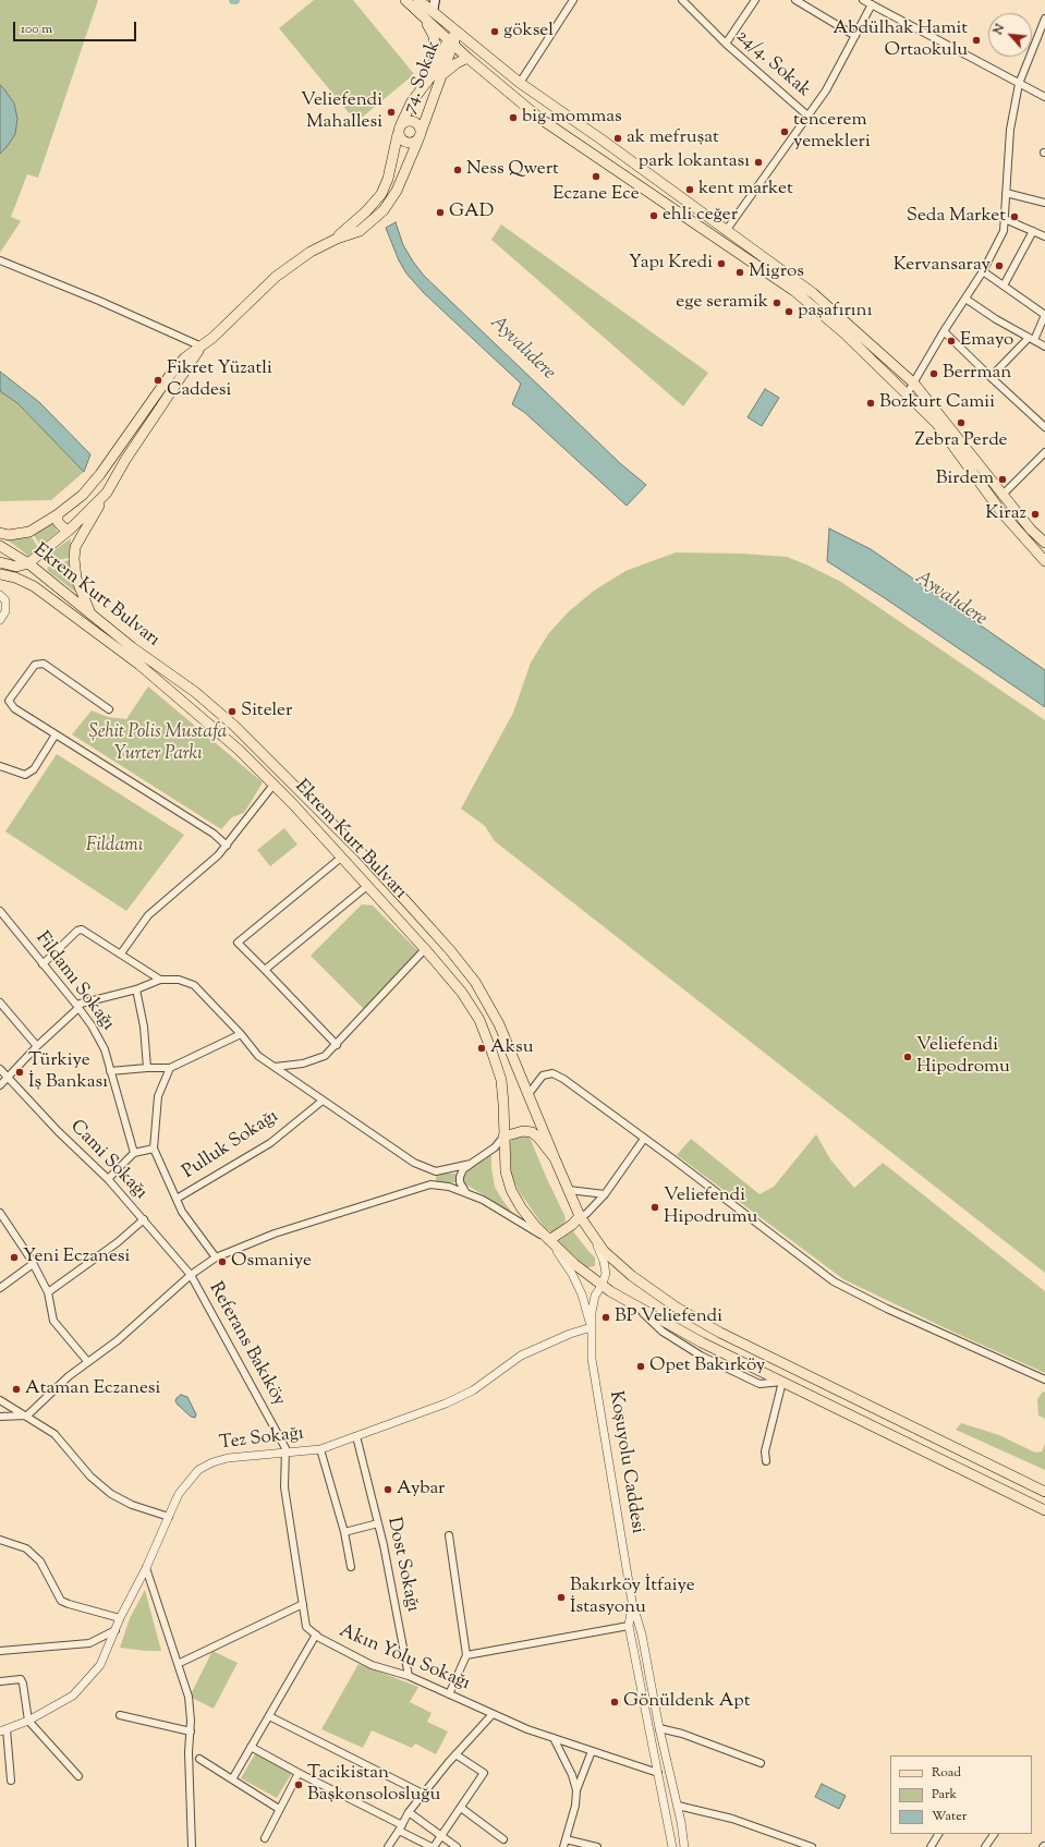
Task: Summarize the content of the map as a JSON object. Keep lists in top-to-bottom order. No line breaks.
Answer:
{"streets":{"main road":["74. Sokak","Ekrem Kurt Bulvarı"],"street":["24/4. Sokak","Fildamı Sokağı","Pulluk Sokağı","Cami Sokağı","Referans Bakıköy","Tez Sokağı","Koşuyolu Caddesi","Dost Sokağı","Akın Yolu Sokağı"]},"crossings":[["Cami Sokağı","Referans Bakıköy"],["Referans Bakıköy","Tez Sokağı"],["Referans Bakıköy","Akın Yolu Sokağı"],["Tez Sokağı","Koşuyolu Caddesi"],["Tez Sokağı","Dost Sokağı"],["Tez Sokağı","Akın Yolu Sokağı"],["Koşuyolu Caddesi","Akın Yolu Sokağı"],["Dost Sokağı","Akın Yolu Sokağı"]],"water":["Ayvalıdere"],"parks":["Şehit Polis Mustafa Yurter Parkı","Fildamı"],"places":["göksel","Abdülhak Hamit Ortaokulu","Veliefendi Mahallesi","big mommas","tencerem yemekleri","ak mefruşat","park lokantası","Ness Qwert","Eczane Ece","kent market","GAD","ehli ceğer","Seda Market","Yapı Kredi","Kervansaray","Migros","ege seramik","paşafırını","Emayo","Berrman","Fikret Yüzatli Caddesi","Bozkurt Camii","Zebra Perde","Birdem","Kiraz","Siteler","Aksu","Veliefendi Hipodromu","Türkiye İş Bankası","Veliefendi Hipodrumu","Yeni Eczanesi","Osmaniye","BP Veliefendi","Opet Bakırköy","Ataman Eczanesi","Aybar","Bakırköy İtfaiye İstasyonu","Gönüldenk Apt","Tacikistan Başkonsolosluğu"],"legend":["Road","Park","Water"],"scale_bar":"100 m","north":"top left"}
